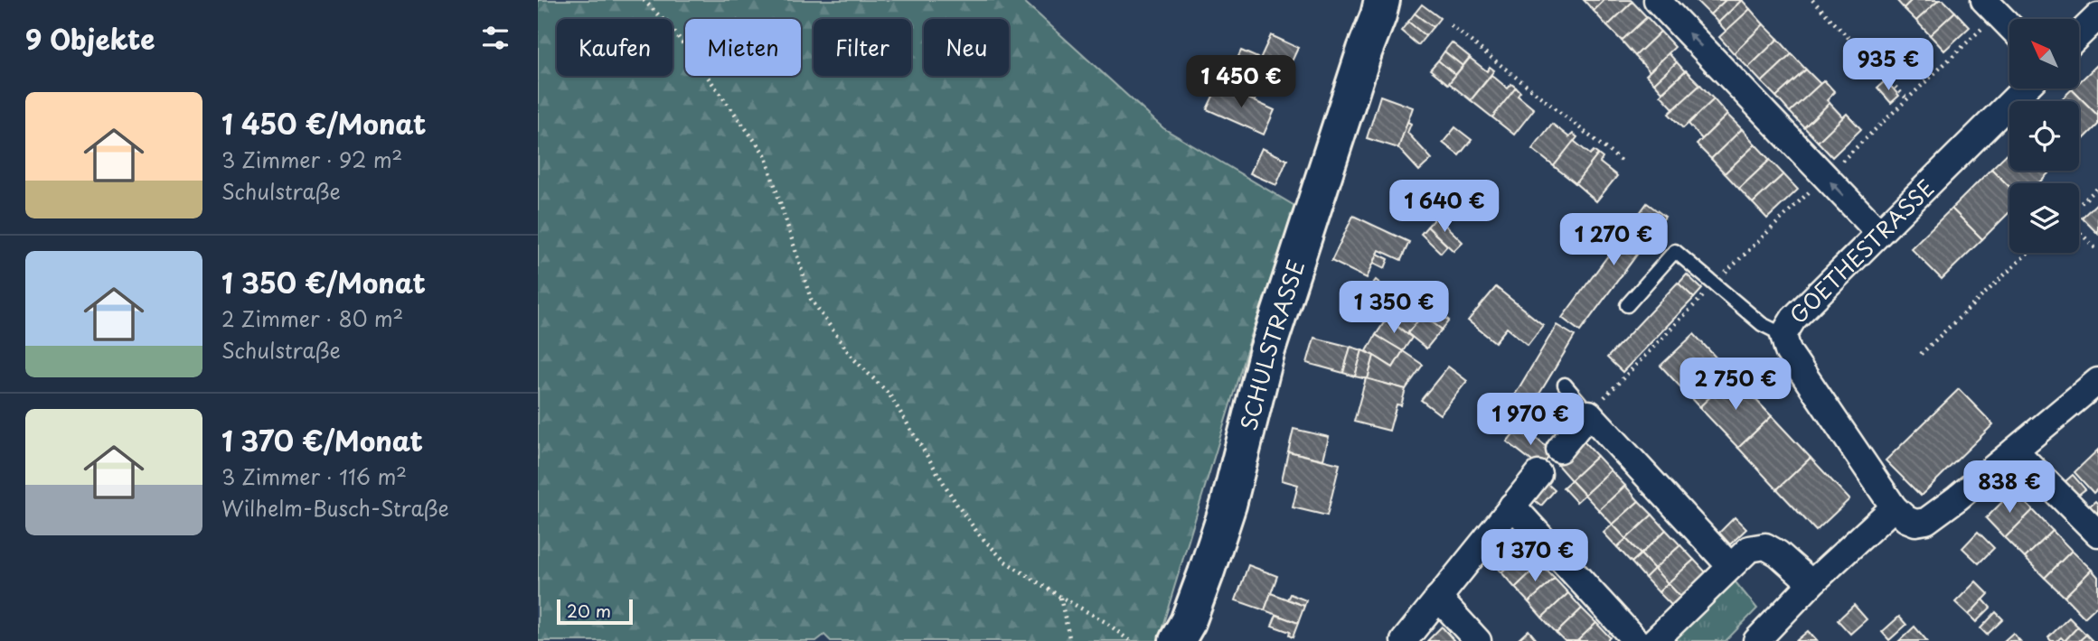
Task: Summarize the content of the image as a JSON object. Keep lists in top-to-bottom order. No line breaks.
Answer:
{"streets":{"main road":["SCHULSTRASSE"],"street":["GOETHESTRASSE"]},"scale_bar":"20 m","north":"top left","page":{"heading":"9 Objekte","chip":["Kaufen","Mieten","Filter","Neu"],"price":["935 €","1 450 €","1 640 €","1 270 €","1 350 €","2 750 €","1 970 €","838 €","1 370 €"],"list":[{"name":"1 450 €/Monat","note":"3 Zimmer · 92 m² · Schulstraße"},{"name":"1 350 €/Monat","note":"2 Zimmer · 80 m² · Schulstraße"},{"name":"1 370 €/Monat","note":"3 Zimmer · 116 m² · Wilhelm-Busch-Straße"}],"scale":"20 m"}}
